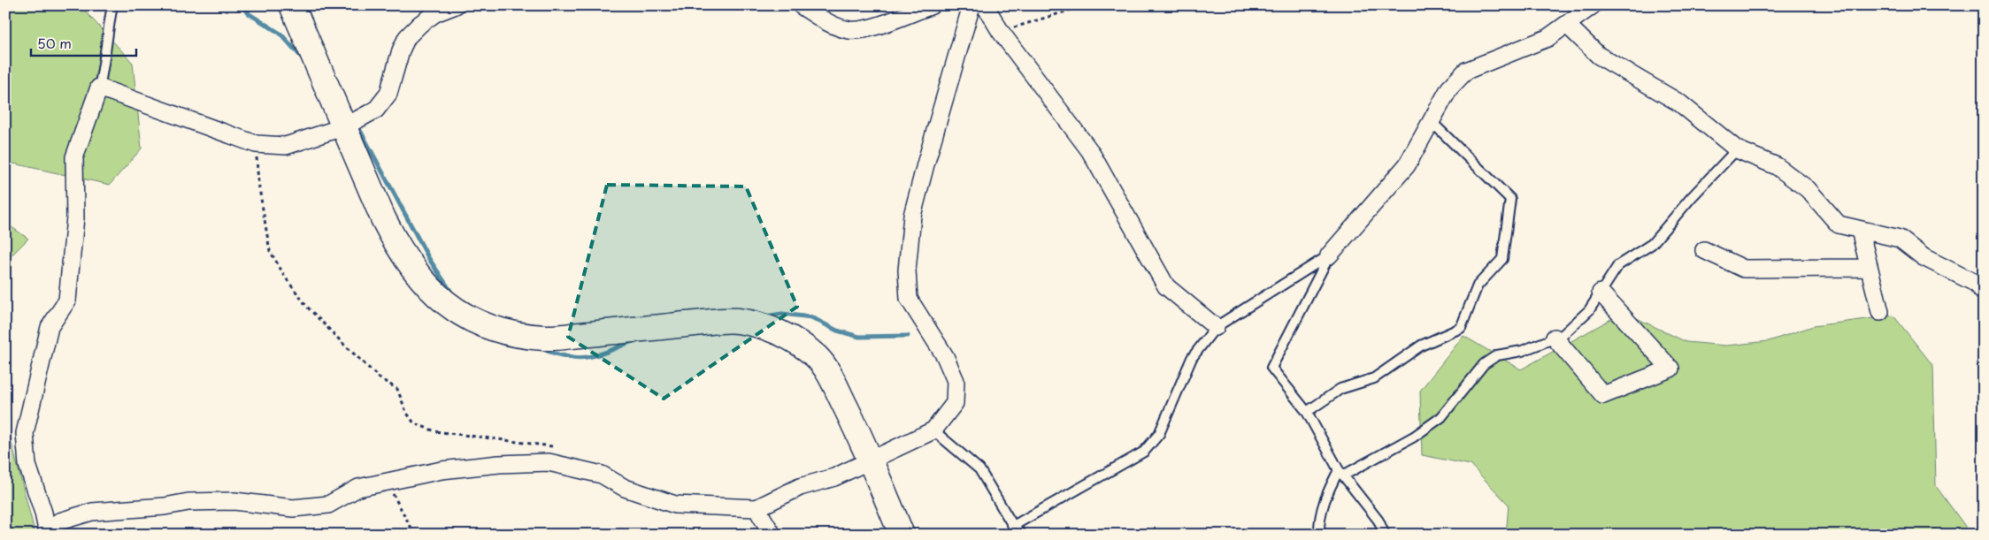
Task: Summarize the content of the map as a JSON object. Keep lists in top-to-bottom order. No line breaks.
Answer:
{"scale_bar":"50 m"}
